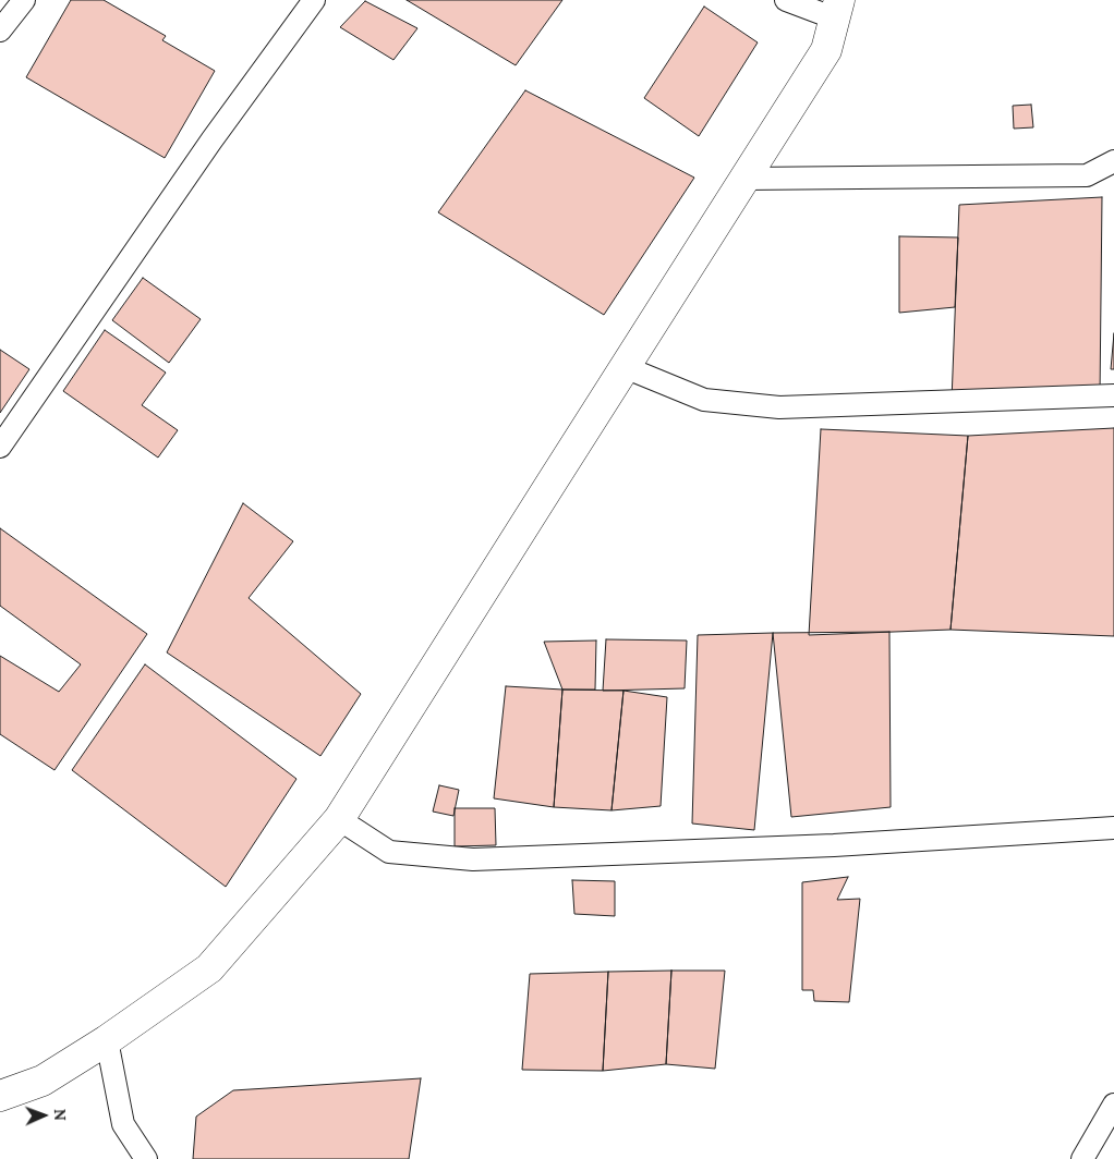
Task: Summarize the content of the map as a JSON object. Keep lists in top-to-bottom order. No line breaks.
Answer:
{"north":"right"}
